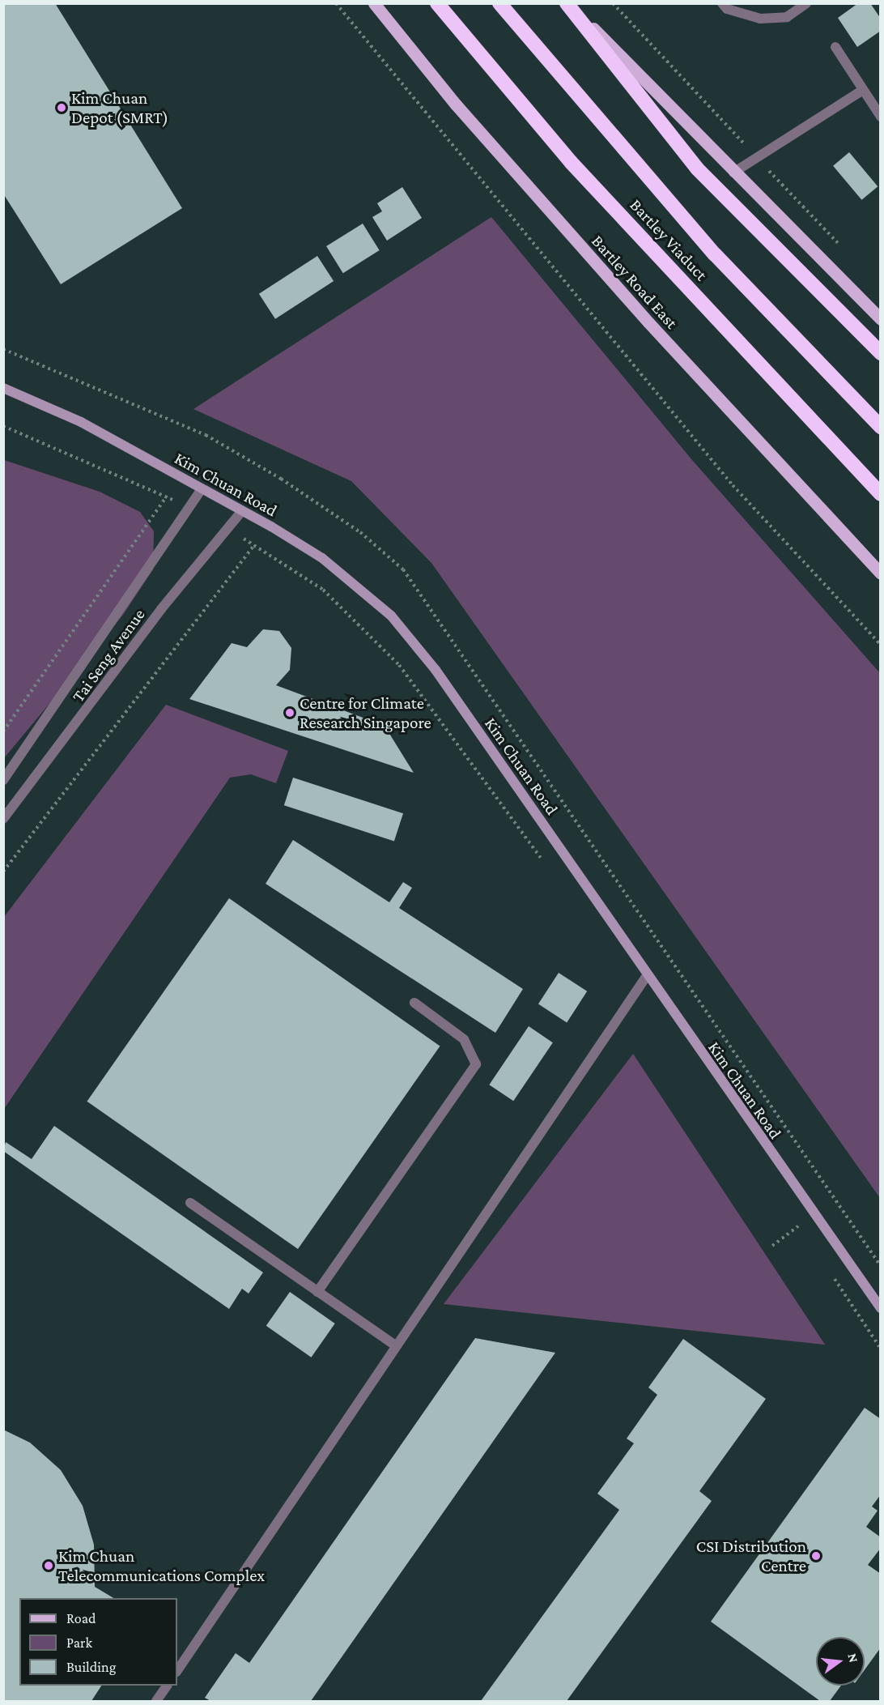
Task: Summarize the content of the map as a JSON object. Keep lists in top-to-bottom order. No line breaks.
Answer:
{"streets":{"highway":["Bartley Viaduct"],"main road":["Bartley Road East","Kim Chuan Road"],"street":["Tai Seng Avenue"]},"crossings":[["Kim Chuan Road","Tai Seng Avenue"]],"places":["Kim Chuan Depot (SMRT)","Centre for Climate Research Singapore","CSI Distribution Centre","Kim Chuan Telecommunications Complex"],"legend":["Road","Park","Building"],"north":"right"}
